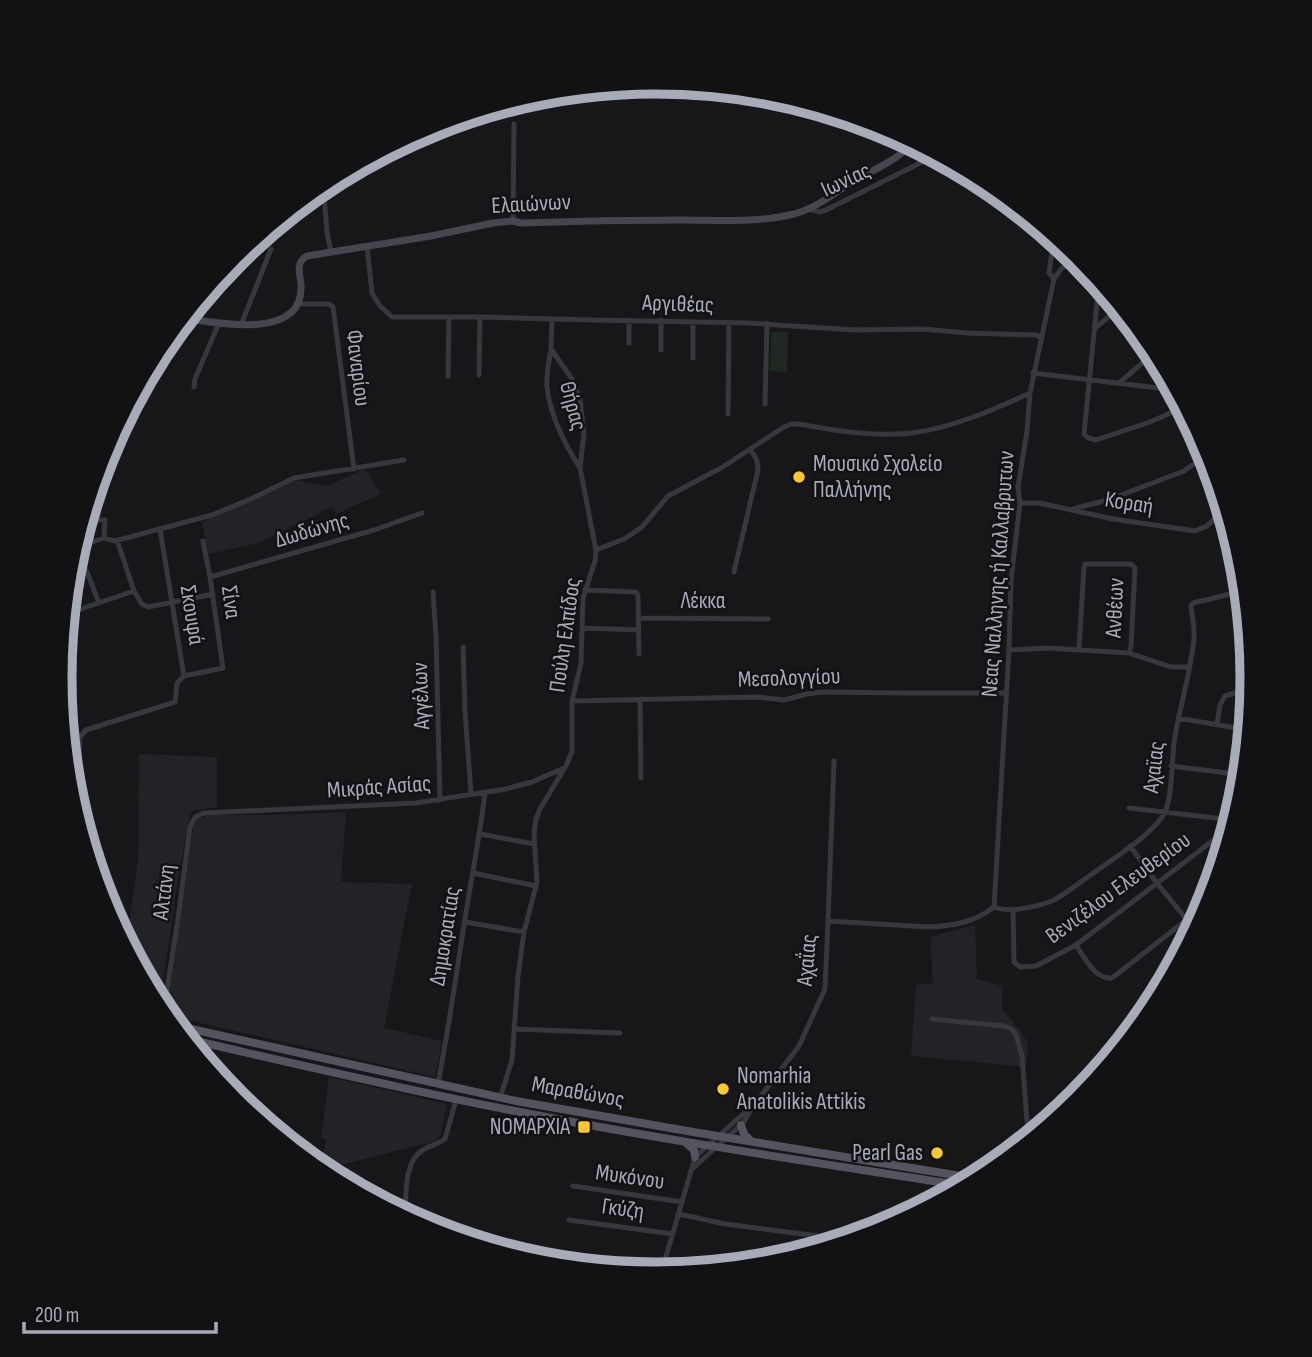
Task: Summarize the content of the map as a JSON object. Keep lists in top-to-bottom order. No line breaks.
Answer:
{"streets":{"main road":["Ελαιώνων","Μαραθώνος"],"street":["Ιωνίας","Αργιθέας","Φαναρίου","Θήρας","Κοραή","Δωδώνης","Νεας Nαλληνης ή Καλλαβρυτων","Λέκκα","Σίνα","Ανθέων","Σκουφά","Πούλη Ελπίδος","Μεσολογγίου","Αγγέλων","Αχαϊας","Μικράς Ασίας","Βενιζέλου Ελευθερίου","Αλτάνη","Δημοκρατίας","Αχαΐας","Μυκόνου","Γκύζη"]},"crossings":[["Ιωνίας","Ελαιώνων"],["Ελαιώνων","Αργιθέας"],["Ελαιώνων","Φαναρίου"],["Αργιθέας","Θήρας"],["Αργιθέας","Νεας Nαλληνης ή Καλλαβρυτων"],["Θήρας","Πούλη Ελπίδος"],["Κοραή","Νεας Nαλληνης ή Καλλαβρυτων"],["Δωδώνης","Σίνα"],["Νεας Nαλληνης ή Καλλαβρυτων","Ανθέων"],["Νεας Nαλληνης ή Καλλαβρυτων","Πούλη Ελπίδος"],["Νεας Nαλληνης ή Καλλαβρυτων","Μεσολογγίου"],["Νεας Nαλληνης ή Καλλαβρυτων","Αχαϊας"],["Νεας Nαλληνης ή Καλλαβρυτων","Αχαΐας"],["Σίνα","Σκουφά"],["Πούλη Ελπίδος","Μεσολογγίου"],["Πούλη Ελπίδος","Μικράς Ασίας"],["Πούλη Ελπίδος","Μαραθώνος"],["Αγγέλων","Μικράς Ασίας"],["Αχαϊας","Βενιζέλου Ελευθερίου"],["Αχαϊας","Αχαΐας"],["Μικράς Ασίας","Αλτάνη"],["Μικράς Ασίας","Δημοκρατίας"],["Δημοκρατίας","Μαραθώνος"],["Αχαΐας","Μαραθώνος"]],"places":{"other":["Μουσικό Σχολείο Παλλήνης","Nomarhia Anatolikis Attikis","Pearl Gas"],"transit":["ΝΟΜΑΡΧΙΑ"]},"scale_bar":"200 m"}
